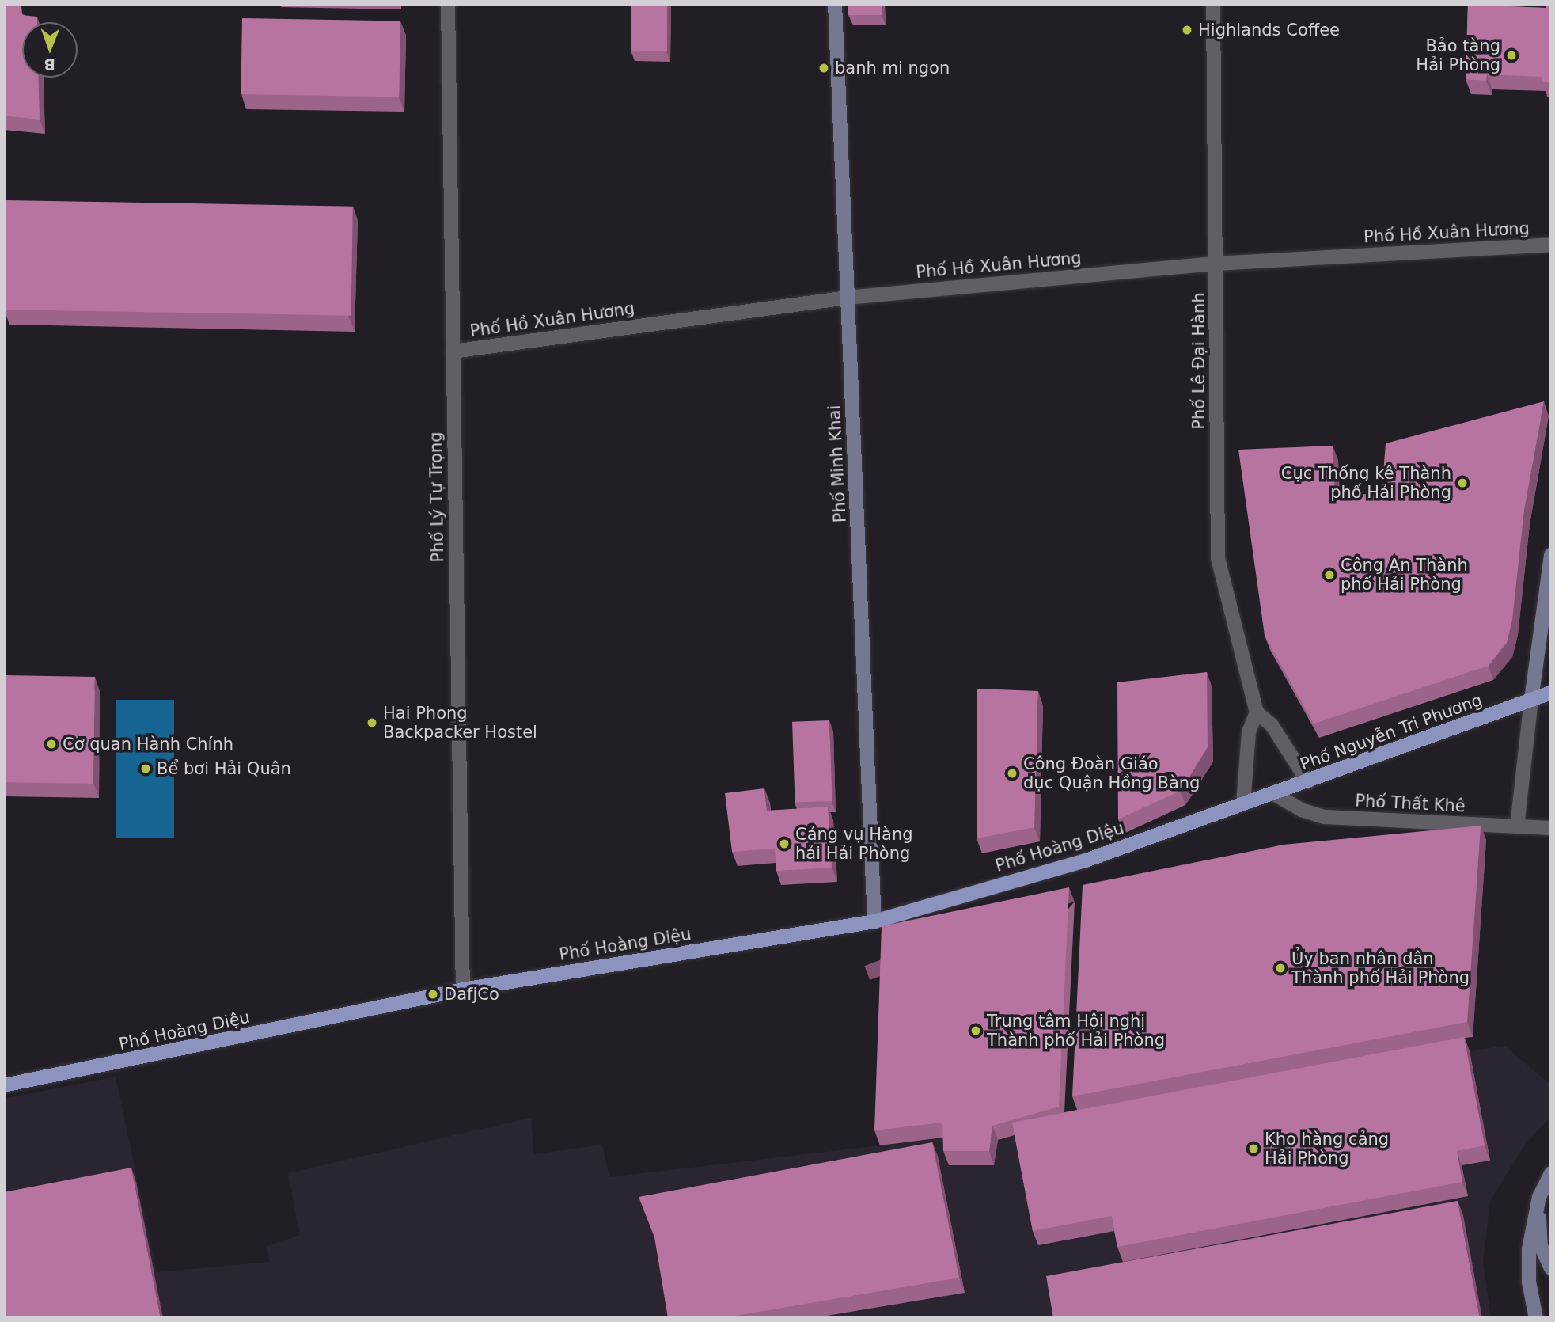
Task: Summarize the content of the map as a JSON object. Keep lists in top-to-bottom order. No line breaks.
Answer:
{"streets":{"main road":["Phố Nguyễn Tri Phương","Phố Hoàng Diệu"],"street":["Phố Hồ Xuân Hương","Phố Lê Đại Hành","Phố Minh Khai","Phố Lý Tự Trọng","Phố Thất Khê"]},"crossings":[["Phố Hồ Xuân Hương","Phố Lê Đại Hành"],["Phố Hồ Xuân Hương","Phố Minh Khai"],["Phố Hồ Xuân Hương","Phố Lý Tự Trọng"],["Phố Lê Đại Hành","Phố Nguyễn Tri Phương"],["Phố Lê Đại Hành","Phố Hoàng Diệu"],["Phố Minh Khai","Phố Hoàng Diệu"],["Phố Lý Tự Trọng","Phố Hoàng Diệu"],["Phố Nguyễn Tri Phương","Phố Thất Khê"],["Phố Nguyễn Tri Phương","Phố Hoàng Diệu"]],"places":["Highlands Coffee","Bảo tàng Hải Phòng","banh mi ngon","Cục Thống kê Thành phố Hải Phòng","Công An Thành phố Hải Phòng","Hai Phong Backpacker Hostel","Cơ quan Hành Chính","Bể bơi Hải Quân","Công Đoàn Giáo dục Quận Hồng Bàng","Cảng vụ Hàng hải Hải Phòng","Ủy ban nhân dân Thành phố Hải Phòng","DafjCo","Trung tâm Hội nghị Thành phố Hải Phòng","Kho hàng cảng Hải Phòng"],"north":"bottom"}
